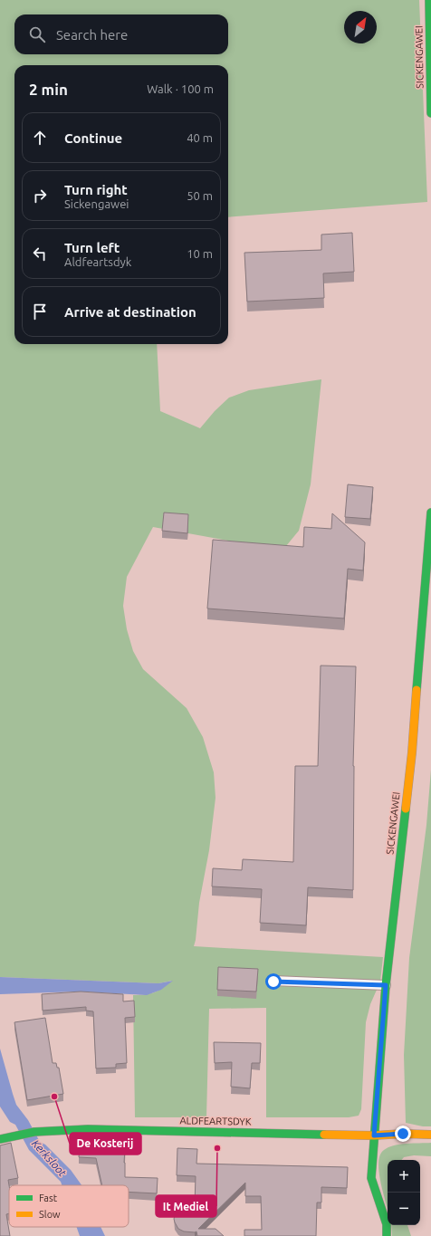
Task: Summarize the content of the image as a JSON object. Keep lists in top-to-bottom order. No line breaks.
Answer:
{"streets":{"street":["SICKENGAWEI","ALDFEARTSDYK"]},"crossings":[["SICKENGAWEI","ALDFEARTSDYK"]],"water":["Kerksloot"],"places":["De Kosterij","It Mediel"],"legend":["Fast","Slow"],"north":"top right","page":{"search":"Search here","heading":["2 min","Walk · 100 m"],"list":[["Continue","40 m"],["Turn right","Sickengawei","50 m"],["Turn left","Aldfeartsdyk","10 m"],"Arrive at destination"],"map_buttons":["+","−"]}}
